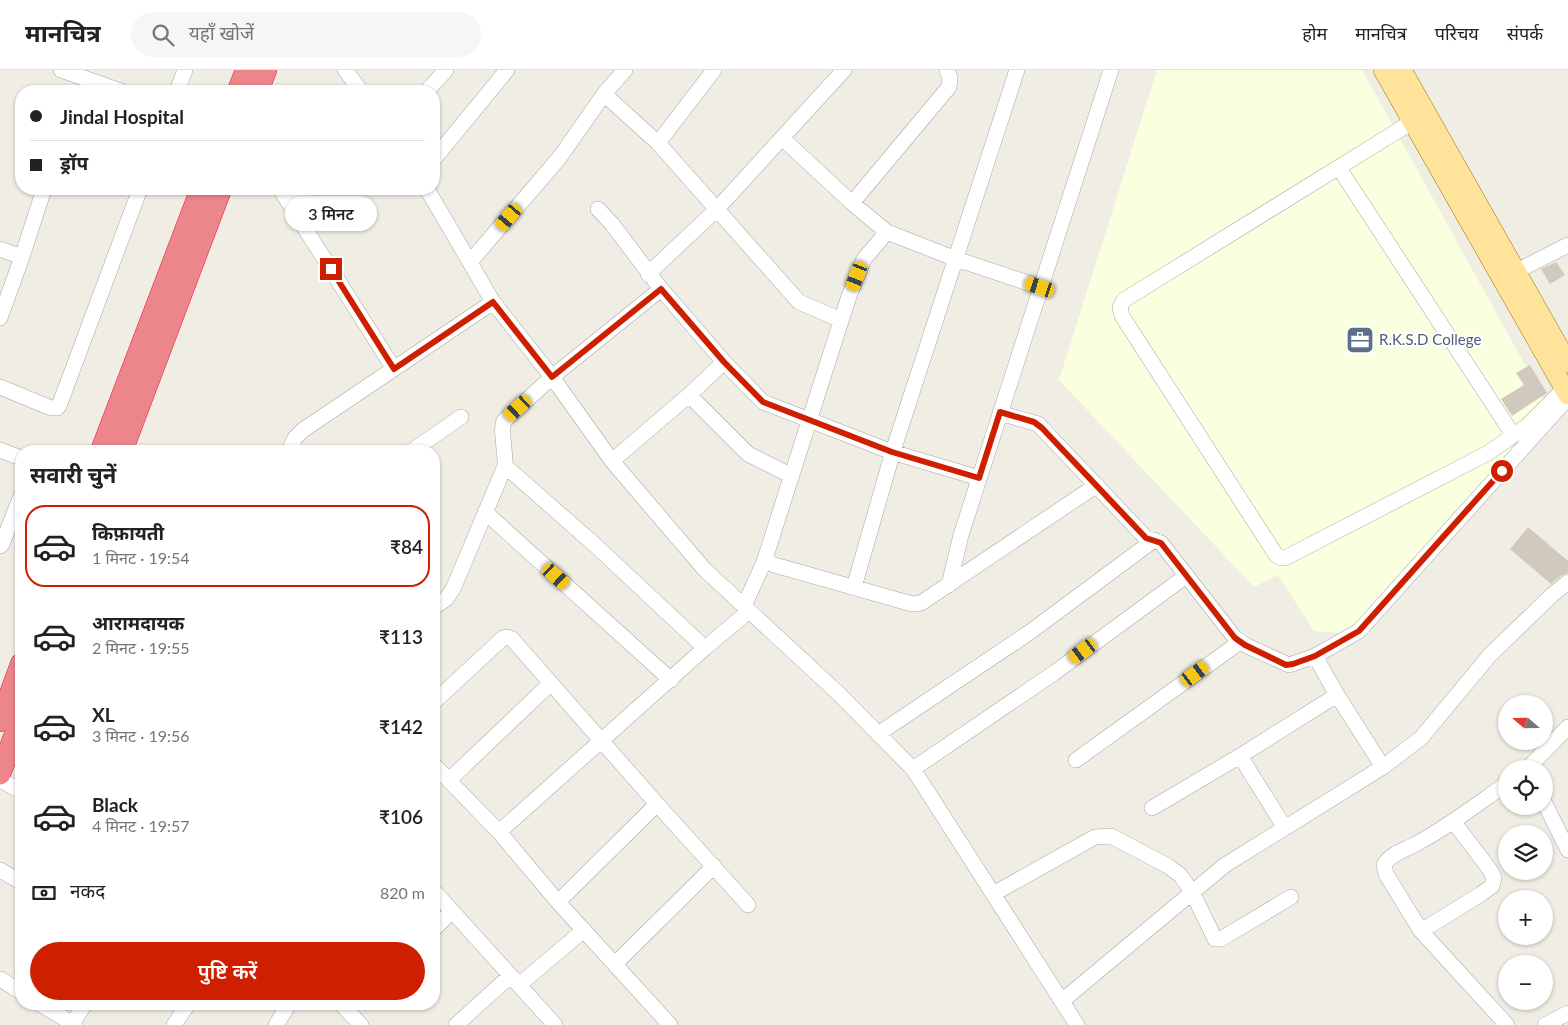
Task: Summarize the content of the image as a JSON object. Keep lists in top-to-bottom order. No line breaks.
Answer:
{"places":{"office":["R.K.S.D College"]},"north":"left","page":{"header":"मानचित्र","search":"यहाँ खोजें","nav":["होम","मानचित्र","परिचय","संपर्क"],"banner":["Jindal Hospital","ड्रॉप"],"bubble":"3 मिनट","heading":"सवारी चुनें","list":[{"name":"किफ़ायती","note":"1 मिनट · 19:54","value":"₹84"},{"name":"आरामदायक","note":"2 मिनट · 19:55","value":"₹113"},{"name":"XL","note":"3 मिनट · 19:56","value":"₹142"},{"name":"Black","note":"4 मिनट · 19:57","value":"₹106"}],"map_buttons":["+","−"],"pay":["नकद","820 m"],"buttons":"पुष्टि करें"}}
